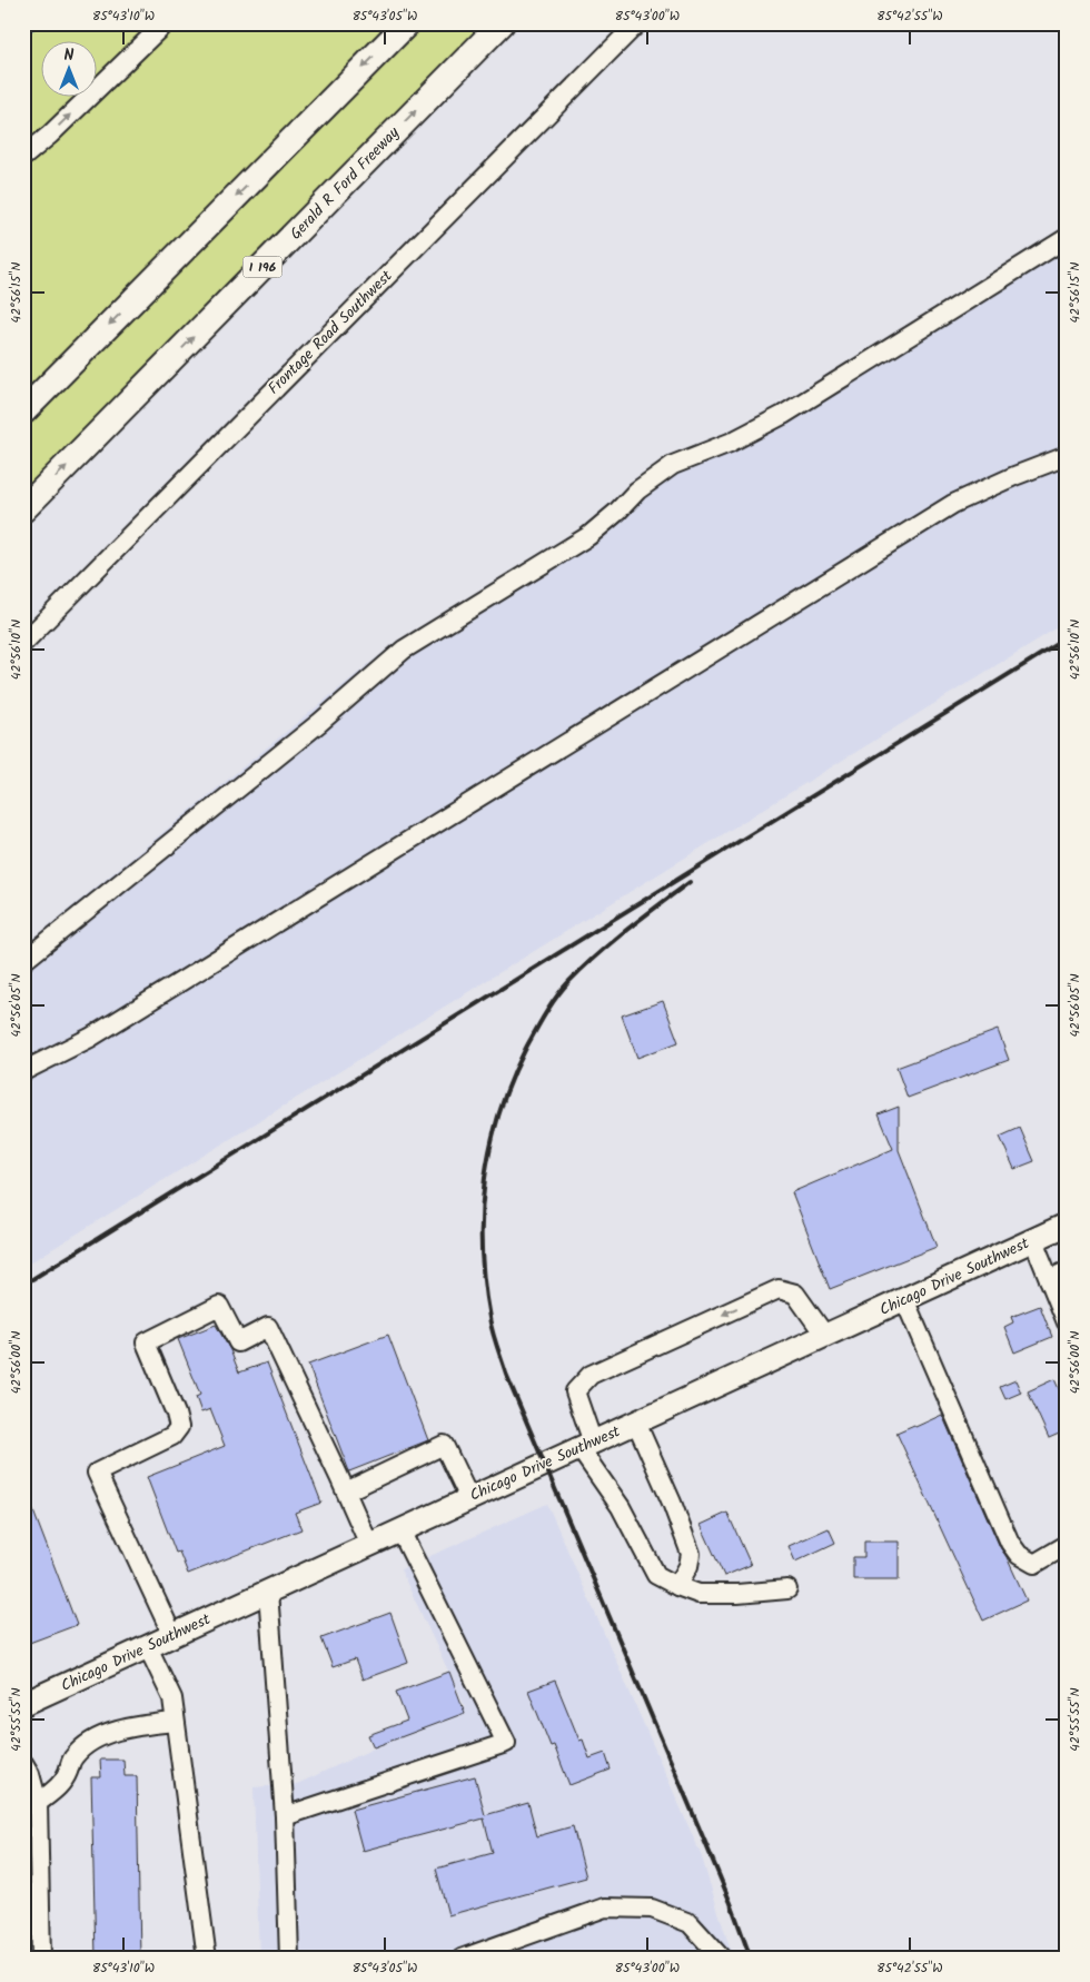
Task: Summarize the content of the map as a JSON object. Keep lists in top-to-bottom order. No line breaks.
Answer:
{"streets":{"highway":["Gerald R Ford Freeway","I 196"],"main road":["Chicago Drive Southwest"],"street":["Frontage Road Southwest"]},"north":"top","coordinates":["85°43'10\"W","85°43'05\"W","85°43'00\"W","85°42'55\"W","42°56'15\"N","42°56'10\"N","42°56'05\"N","42°56'00\"N","42°55'55\"N"]}
